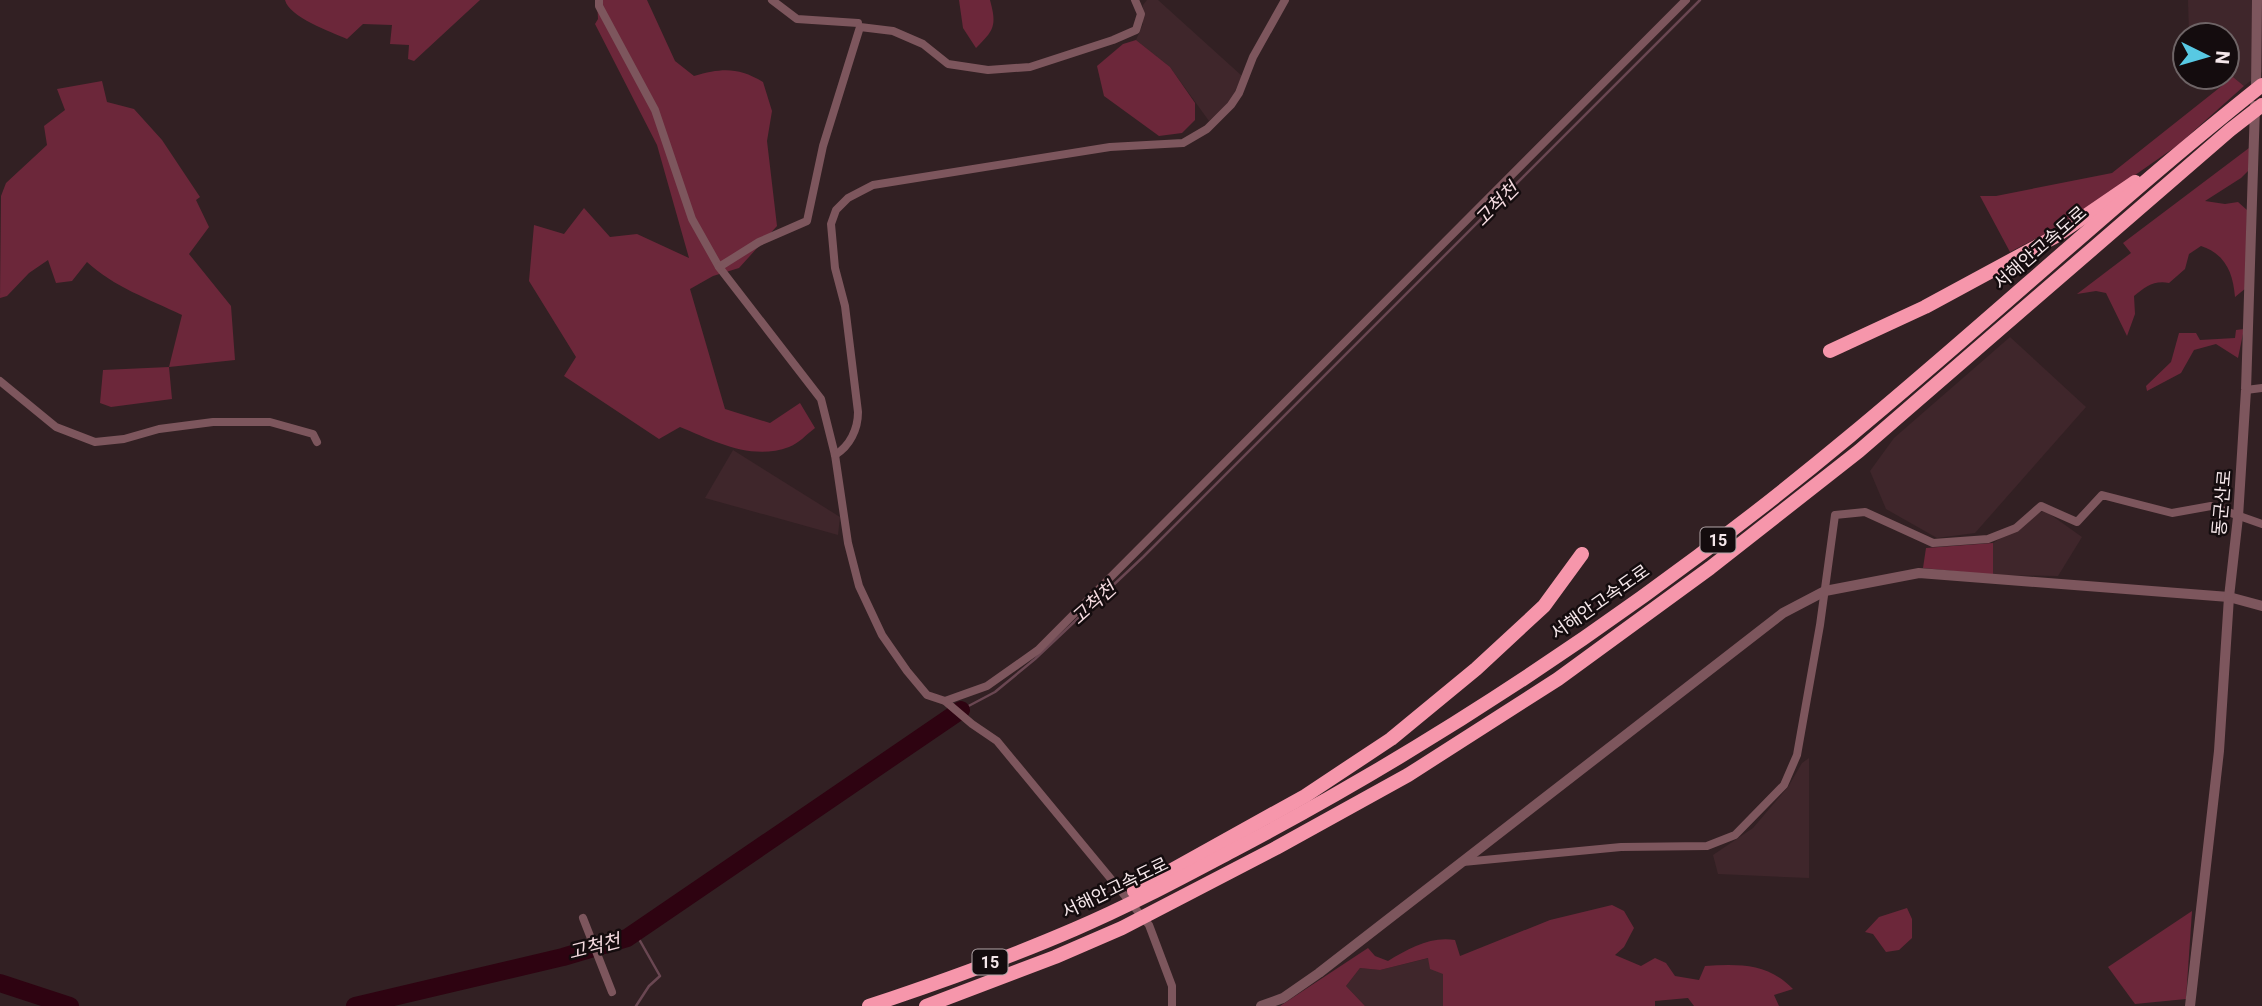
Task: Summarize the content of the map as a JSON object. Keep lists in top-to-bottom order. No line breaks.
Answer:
{"streets":{"highway":["서해안고속도로","15"],"street":["동군산로"]},"water":["고척천"],"north":"right"}
